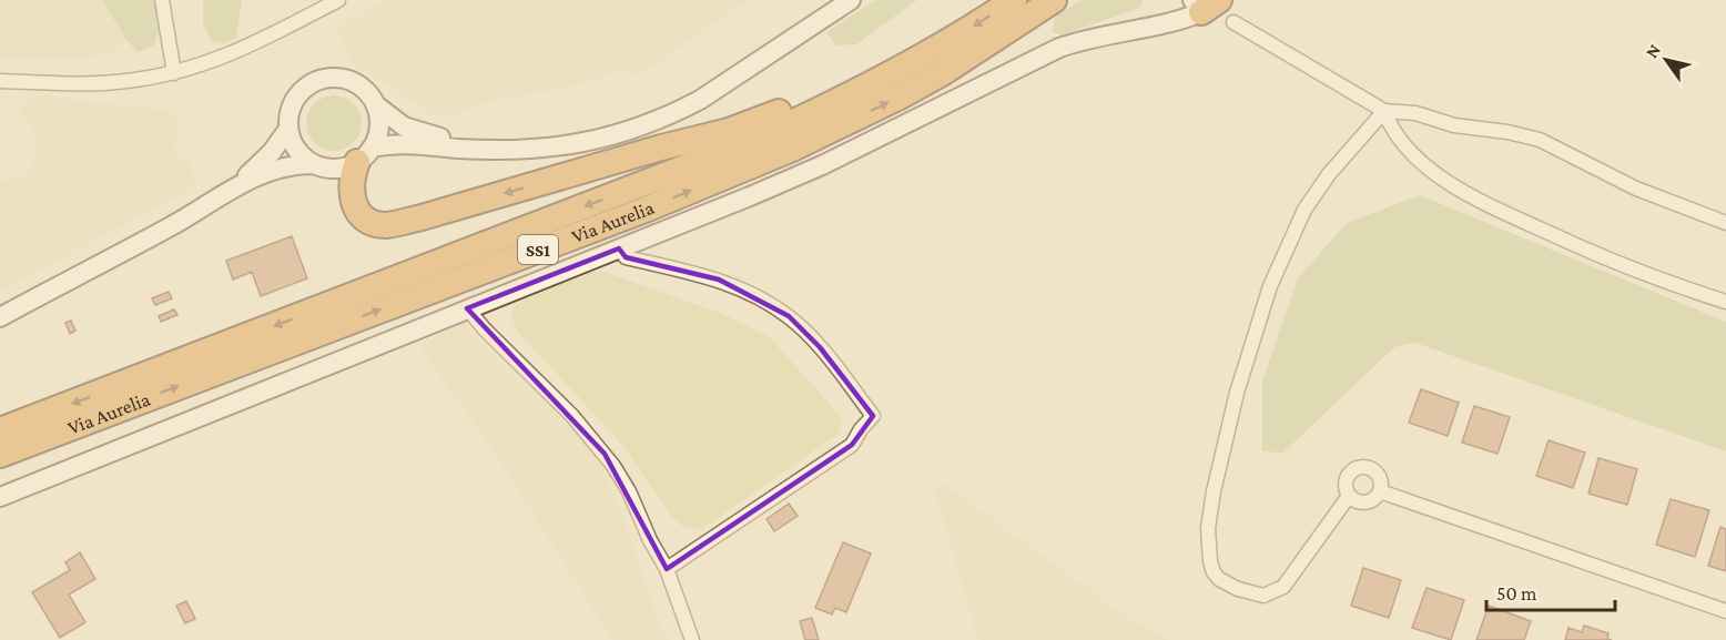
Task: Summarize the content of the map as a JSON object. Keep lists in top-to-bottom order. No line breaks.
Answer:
{"streets":{"highway":["Via Aurelia","SS1"]},"scale_bar":"50 m","north":"top left"}
